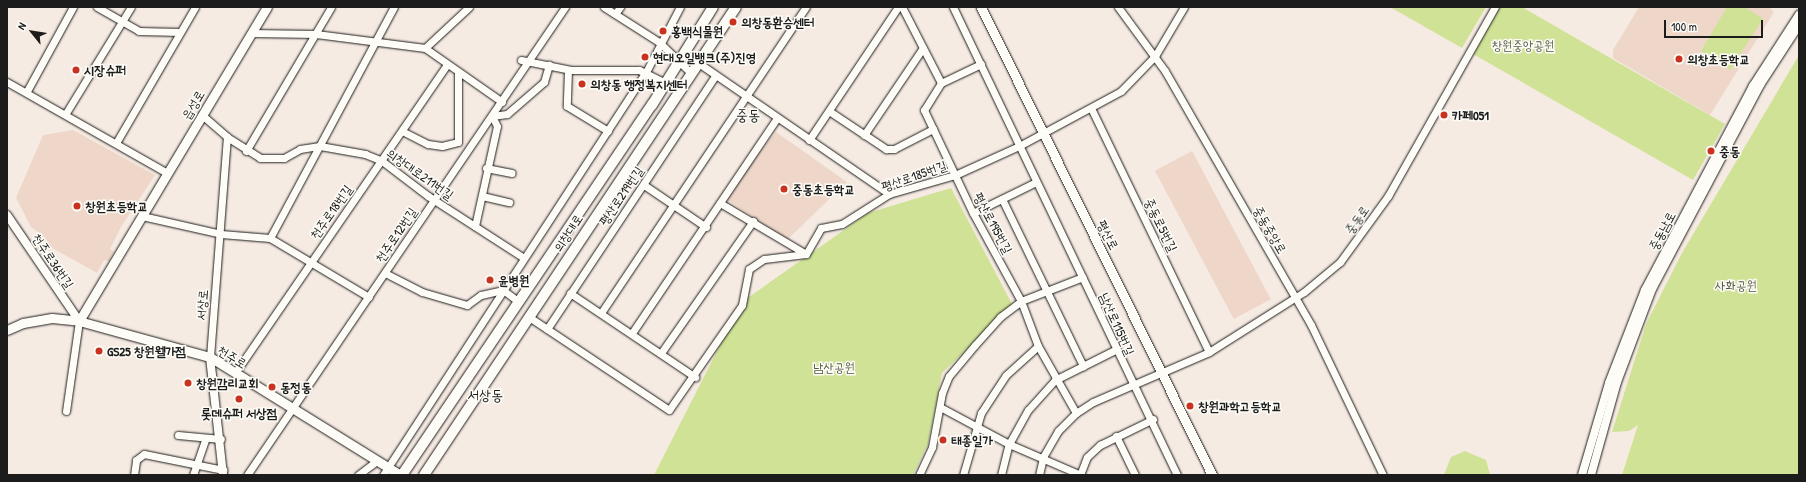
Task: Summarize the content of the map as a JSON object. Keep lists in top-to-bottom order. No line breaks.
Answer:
{"streets":{"main road":["읍성로","의창대로","평산로","천주로"],"street":["의창대로211번길","평산로185번길","평산로219번길","천주로18번길","중동로","평산로195번길","중동로5번길","중동중앙로","중동남로","천주로12번길","천주로36번길","서상로","남산로115번길"]},"crossings":[["읍성로","의창대로211번길"],["읍성로","천주로36번길"],["읍성로","천주로"],["의창대로211번길","천주로18번길"],["의창대로211번길","천주로12번길"],["의창대로211번길","서상로"],["평산로185번길","평산로195번길"],["평산로185번길","중동로5번길"],["평산로185번길","중동중앙로"],["평산로185번길","평산로"],["평산로185번길","남산로115번길"],["천주로18번길","천주로"],["중동로","평산로195번길"],["중동로","중동로5번길"],["중동로","중동중앙로"],["중동로","평산로"],["중동로","남산로115번길"],["의창대로","천주로"],["천주로12번길","천주로"],["천주로36번길","천주로"],["서상로","천주로"]],"districts":["중동","서상동"],"parks":["창원중앙공원","사화공원","남산공원"],"places":["의창동환승센터","홍백식물원","현대오일뱅크(주)진영","의창초등학교","시장슈퍼","의창동 행정복지센터","카페051","중동","중동초등학교","창원초등학교","윤병원","GS25 창원웰가점","창원감리교회","동정동","롯데슈퍼 서상점","창원과학고등학교","태종일가"],"scale_bar":"100 m","north":"top left"}
